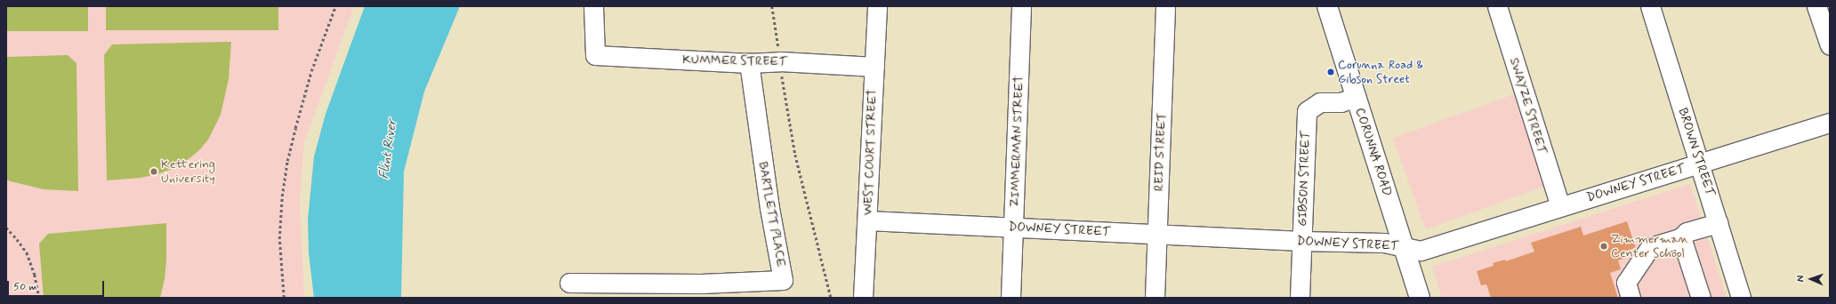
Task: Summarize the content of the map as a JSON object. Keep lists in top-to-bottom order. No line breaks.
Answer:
{"streets":{"main road":["CORUNNA ROAD"],"street":["KUMMER STREET","SWAYZE STREET","ZIMMERMAN STREET","WEST COURT STREET","REID STREET","BROWN STREET","GIBSON STREET","DOWNEY STREET","BARTLETT PLACE"]},"crossings":[["KUMMER STREET","WEST COURT STREET"],["KUMMER STREET","BARTLETT PLACE"],["SWAYZE STREET","DOWNEY STREET"],["ZIMMERMAN STREET","DOWNEY STREET"],["WEST COURT STREET","DOWNEY STREET"],["REID STREET","DOWNEY STREET"],["CORUNNA ROAD","GIBSON STREET"],["CORUNNA ROAD","DOWNEY STREET"],["BROWN STREET","DOWNEY STREET"],["GIBSON STREET","DOWNEY STREET"]],"water":["Flint River"],"places":["Corunna Road & Gibson Street","Kettering University","Zimmerman Center School"],"scale_bar":"50 m","north":"left"}
